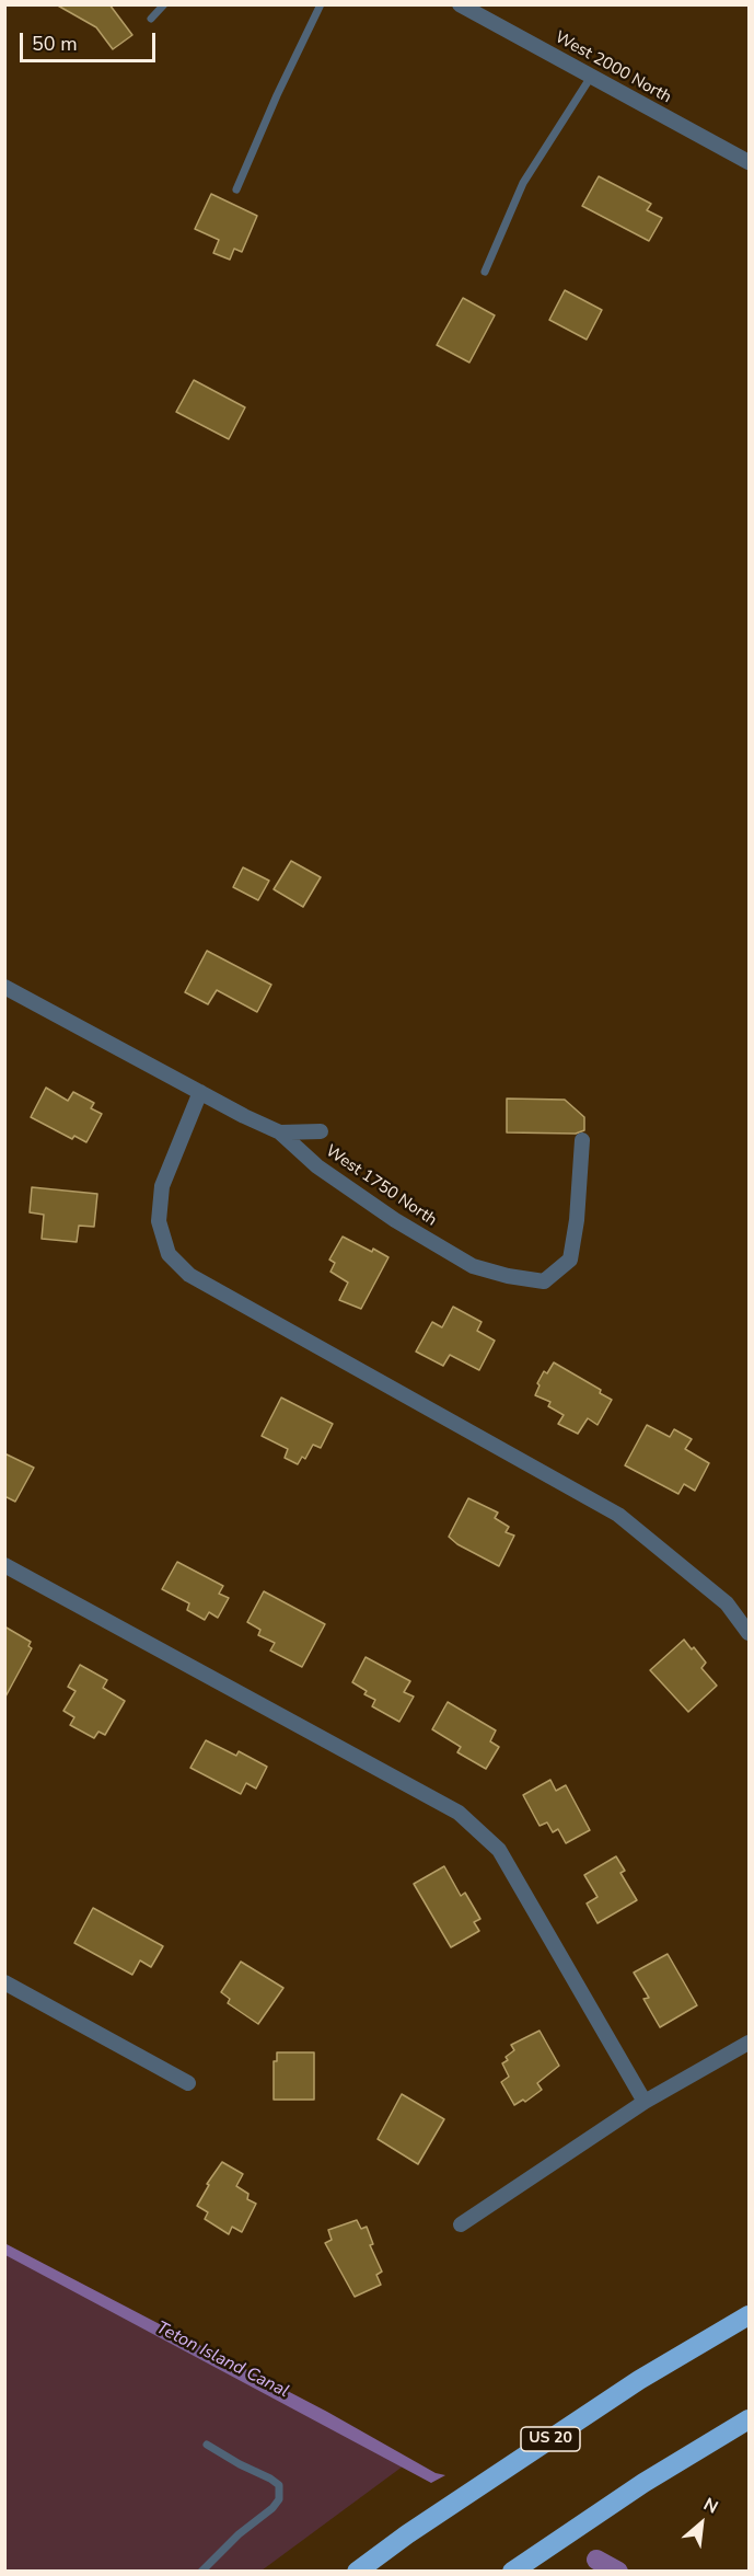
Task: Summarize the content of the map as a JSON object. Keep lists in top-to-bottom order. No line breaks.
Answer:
{"streets":{"highway":["US 20"],"street":["West 2000 North","West 1750 North"]},"water":["Teton Island Canal"],"scale_bar":"50 m","north":"top right"}
